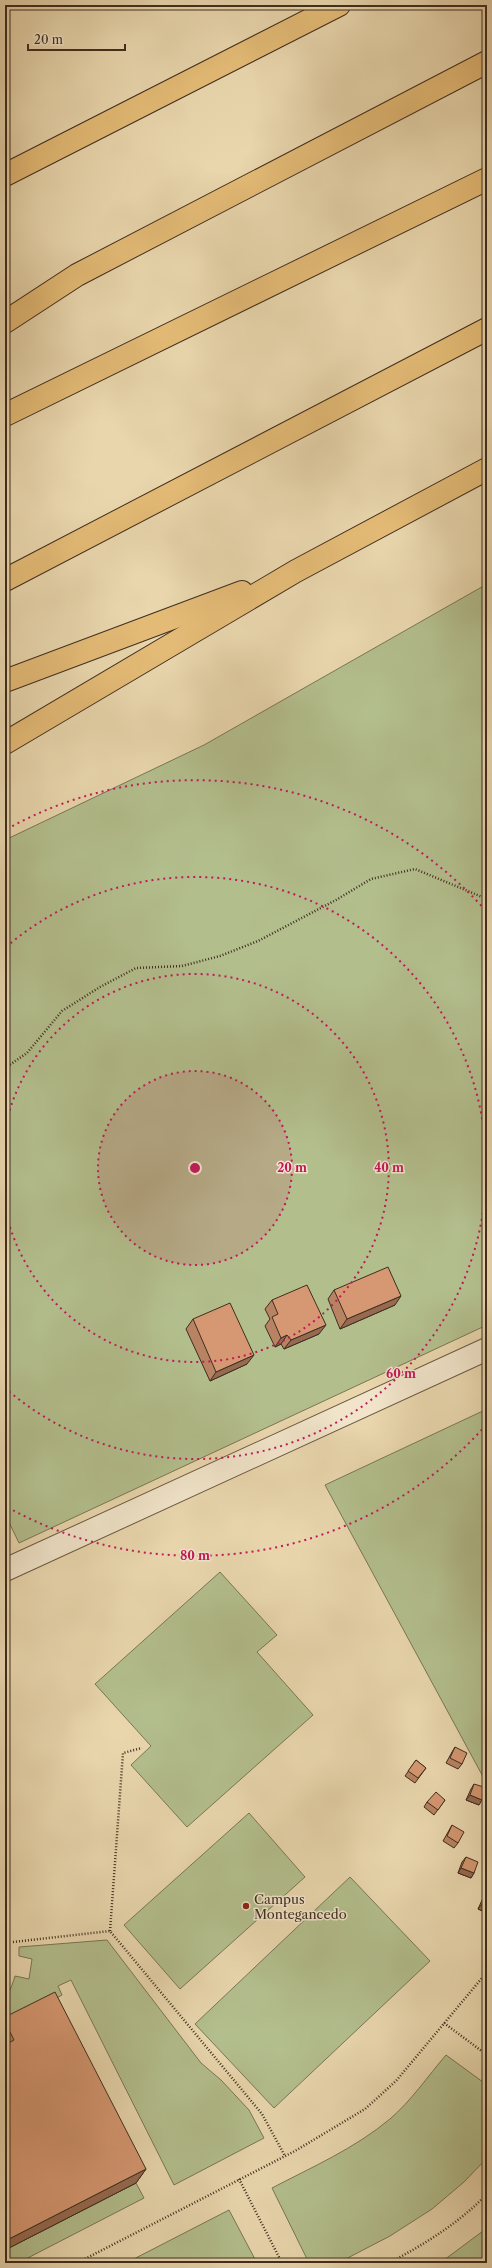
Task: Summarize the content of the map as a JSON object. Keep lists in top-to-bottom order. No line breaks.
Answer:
{"places":["Campus Montegancedo"],"scale_bar":"20 m","rings":["20 m","40 m","60 m","80 m"]}
